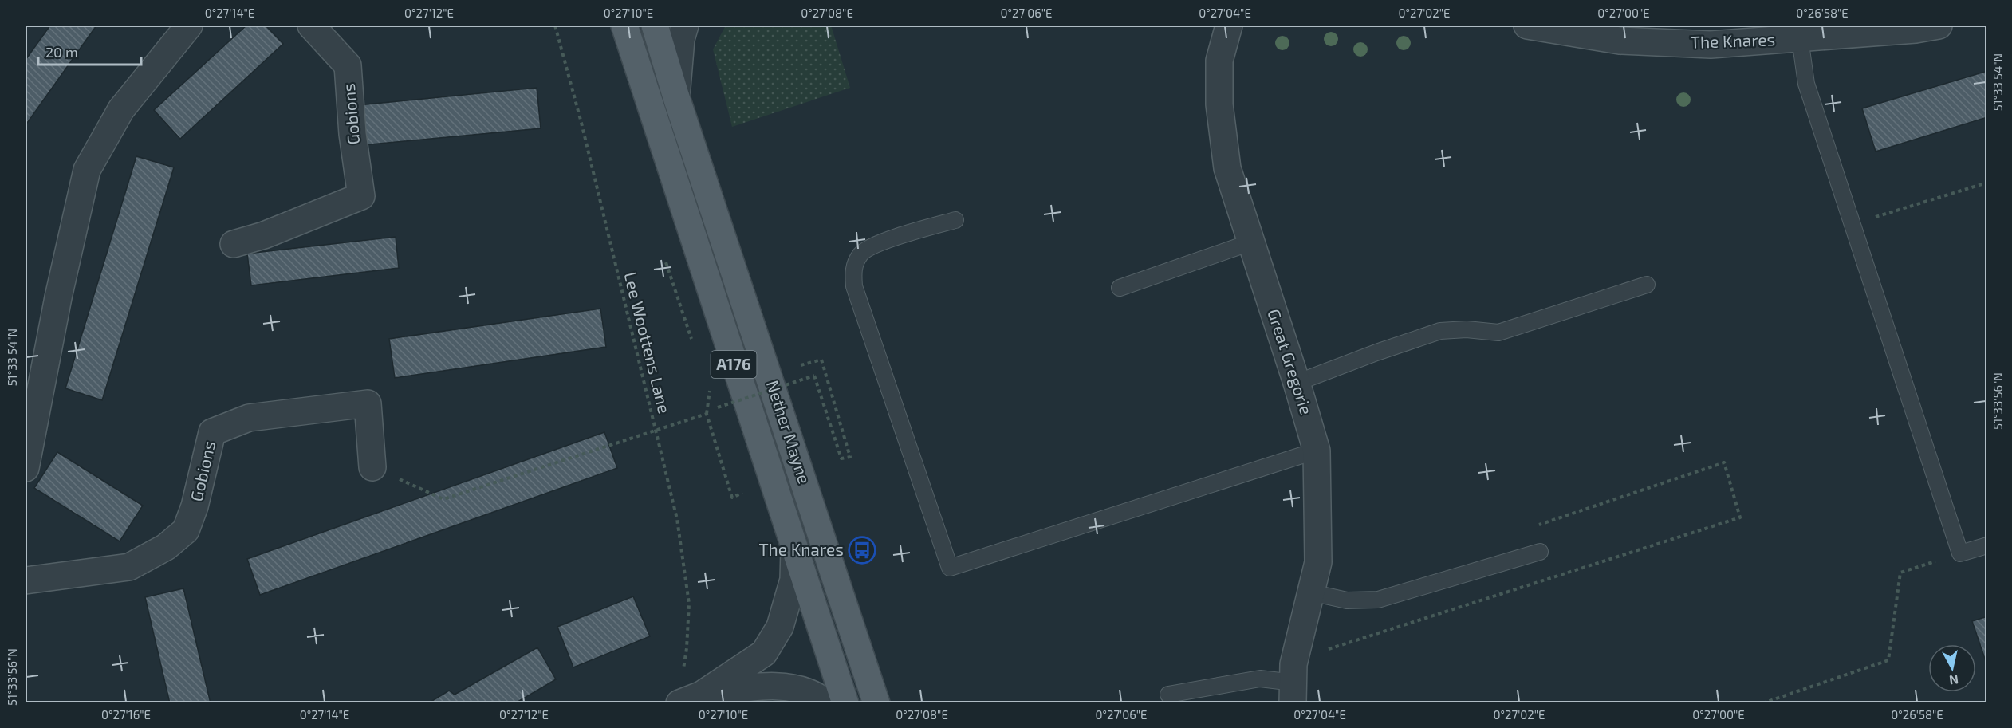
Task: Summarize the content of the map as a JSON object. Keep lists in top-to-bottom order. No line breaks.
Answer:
{"streets":{"main road":["A176","Nether Mayne"],"street":["The Knares","Gobions","Great Gregorie"],"path":["Lee Woottens Lane"]},"places":{"bus stop":["The Knares"]},"scale_bar":"20 m","north":"bottom","coordinates":["0°27'14\"E","0°27'12\"E","0°27'10\"E","0°27'08\"E","0°27'06\"E","0°27'04\"E","0°27'02\"E","0°27'00\"E","0°26'58\"E","51°33'54\"N","51°33'56\"N","0°27'16\"E"]}
